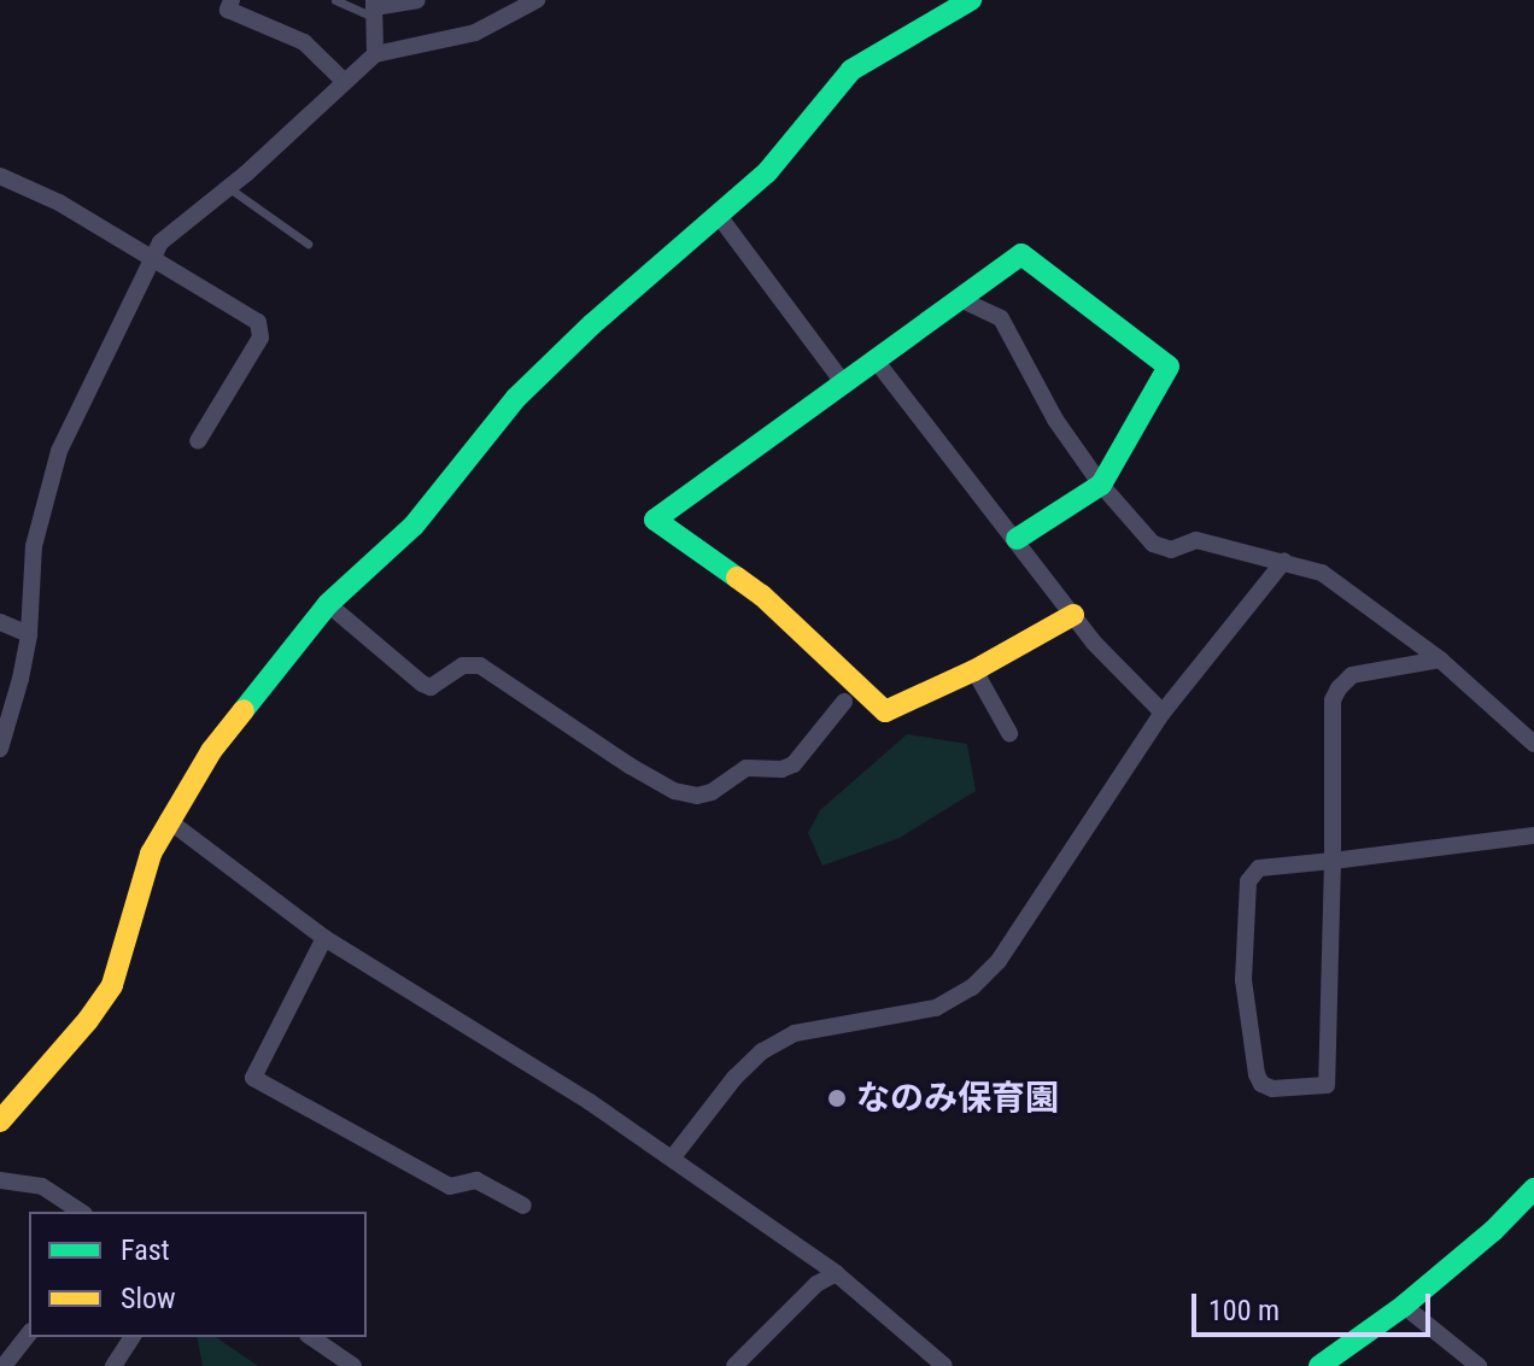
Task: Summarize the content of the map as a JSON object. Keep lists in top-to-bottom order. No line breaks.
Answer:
{"places":["なのみ保育園"],"legend":["Fast","Slow"],"scale_bar":"100 m"}
